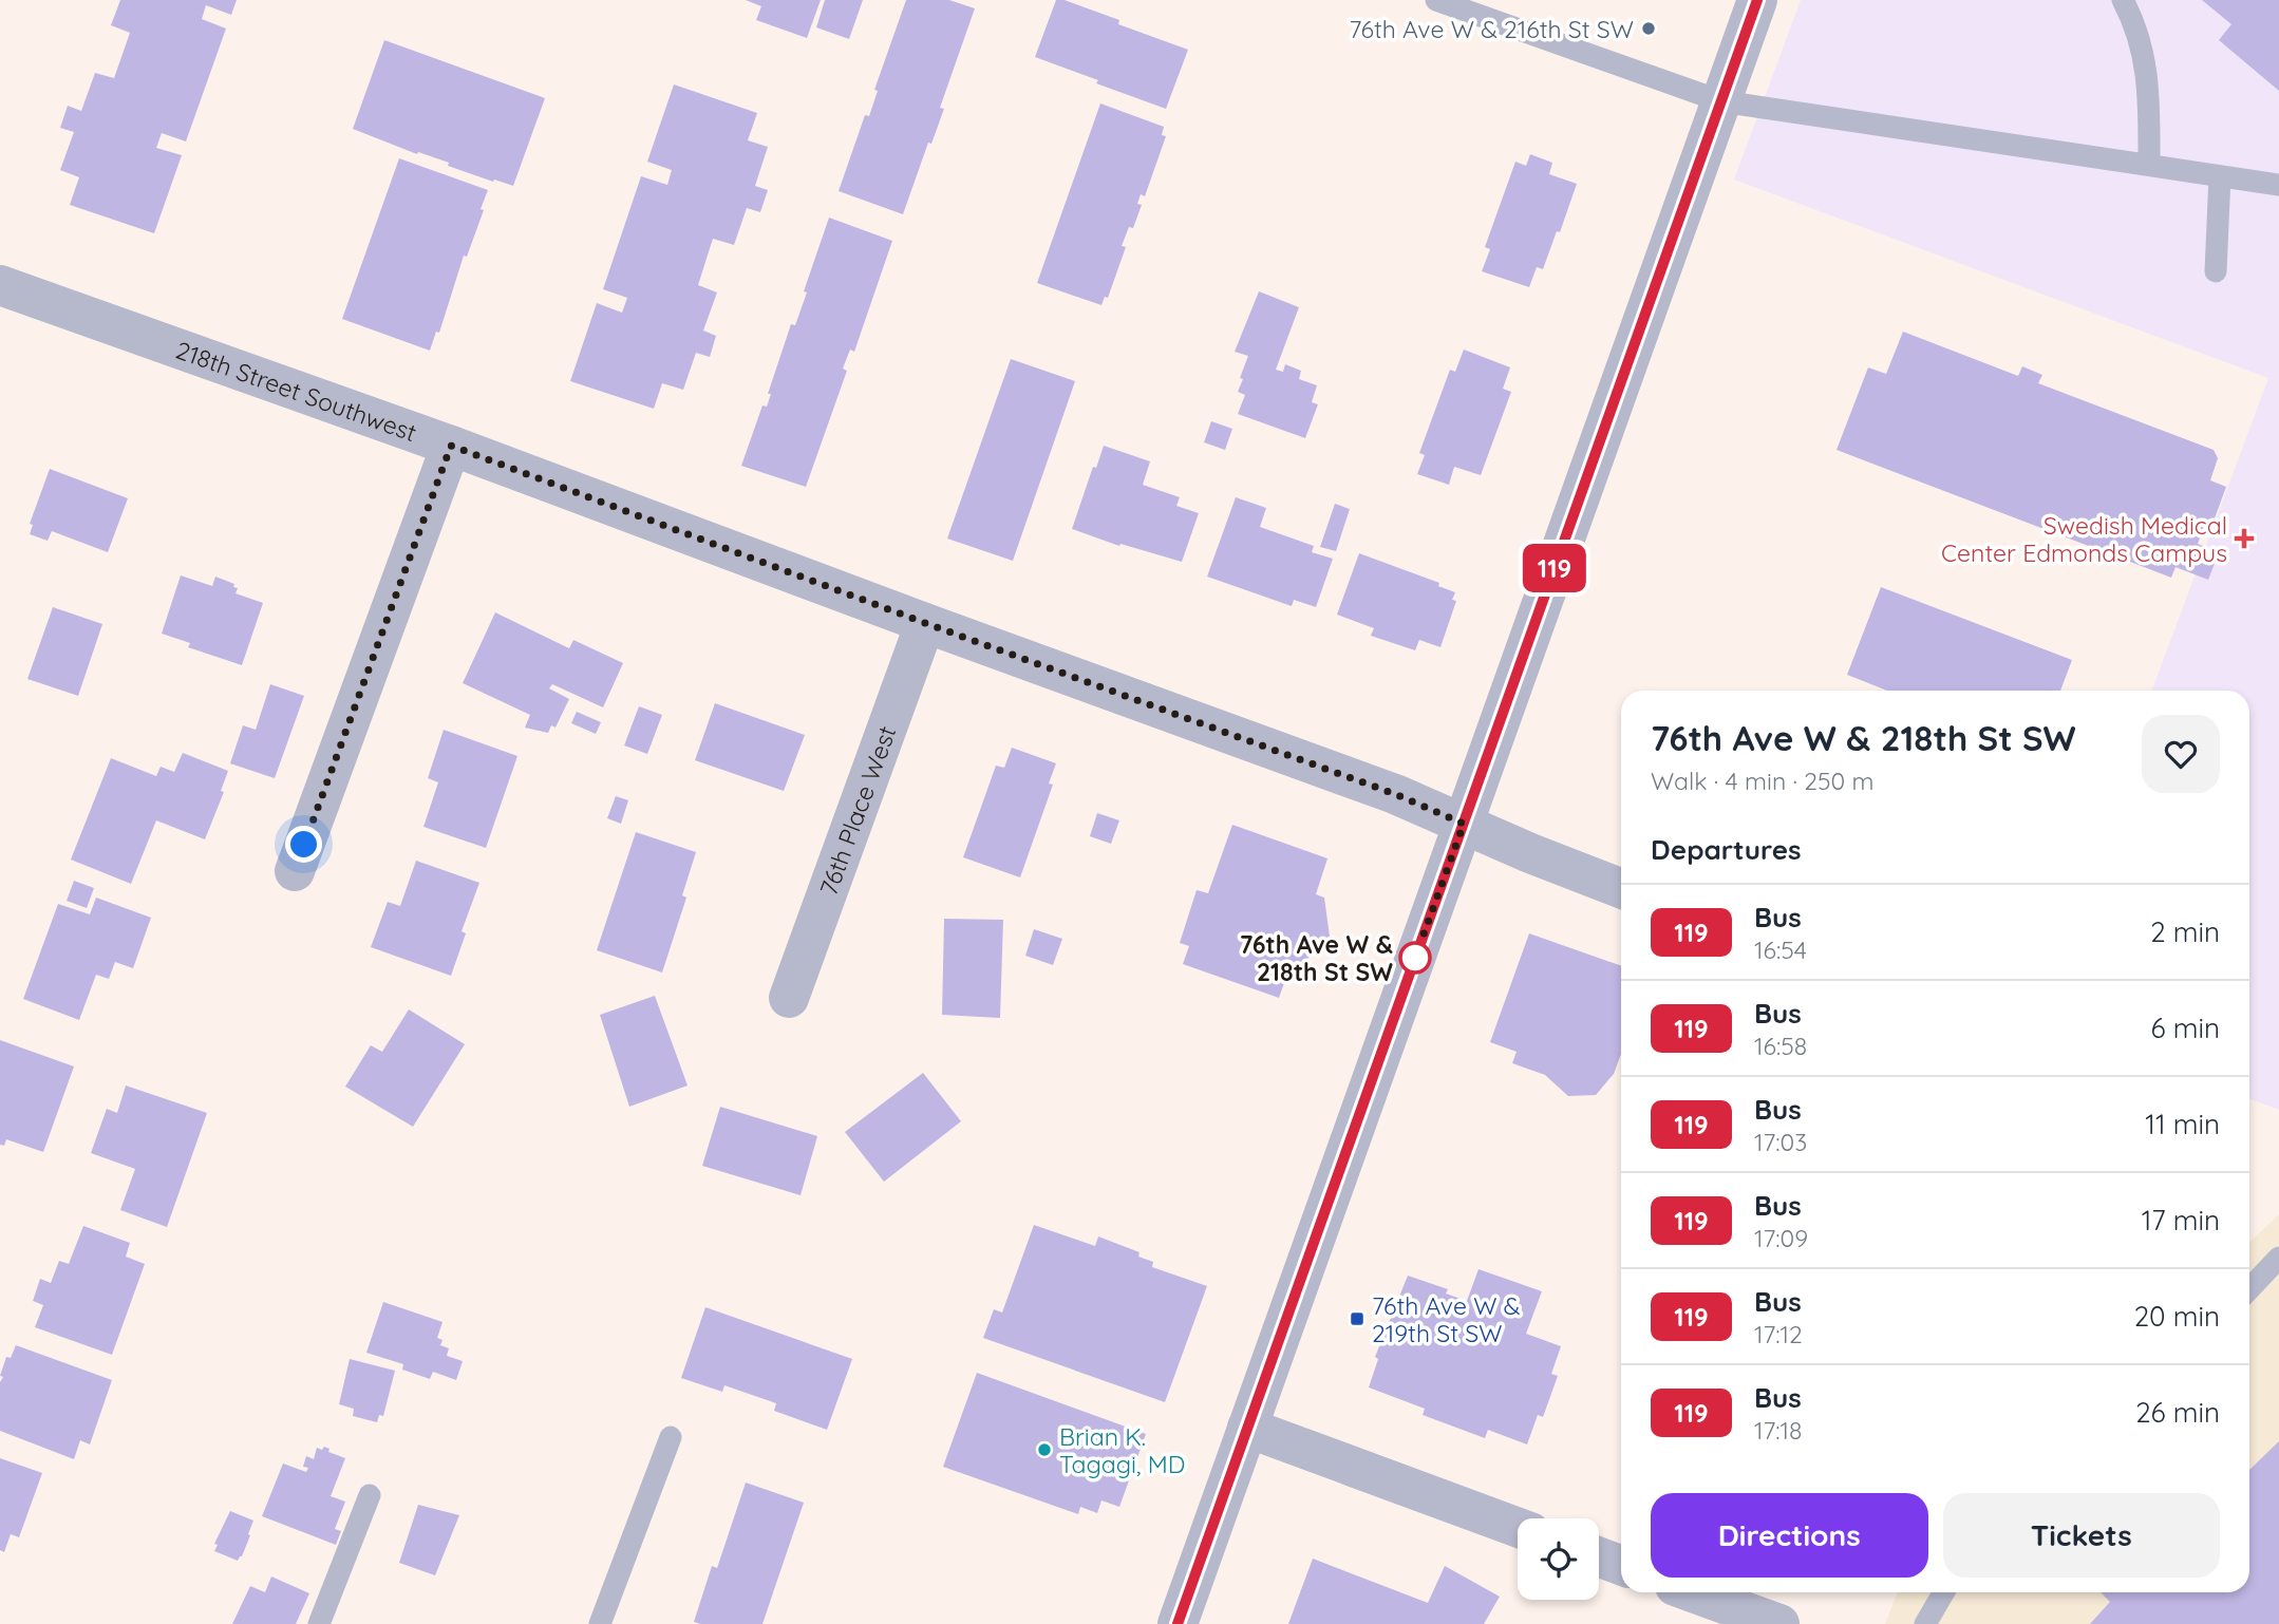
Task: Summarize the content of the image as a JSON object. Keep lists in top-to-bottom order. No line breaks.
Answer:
{"streets":{"street":["218th Street Southwest","76th Place West"]},"crossings":[["218th Street Southwest","76th Place West"]],"places":{"other":["76th Ave W & 216th St SW","76th Ave W & 218th St SW","Brian K. Tagagi, MD"],"health":["Swedish Medical Center Edmonds Campus"],"transit":["76th Ave W & 219th St SW"]},"lines":["bus line 119"],"page":{"on_map":"119","heading":[["76th Ave W & 218th St SW","Walk · 4 min · 250 m"],"Departures"],"list":[{"mark":"119","name":"Bus","note":"16:54","value":"2 min"},{"mark":"119","name":"Bus","note":"16:58","value":"6 min"},{"mark":"119","name":"Bus","note":"17:03","value":"11 min"},{"mark":"119","name":"Bus","note":"17:09","value":"17 min"},{"mark":"119","name":"Bus","note":"17:12","value":"20 min"},{"mark":"119","name":"Bus","note":"17:18","value":"26 min"}],"buttons":["Directions","Tickets"]}}
